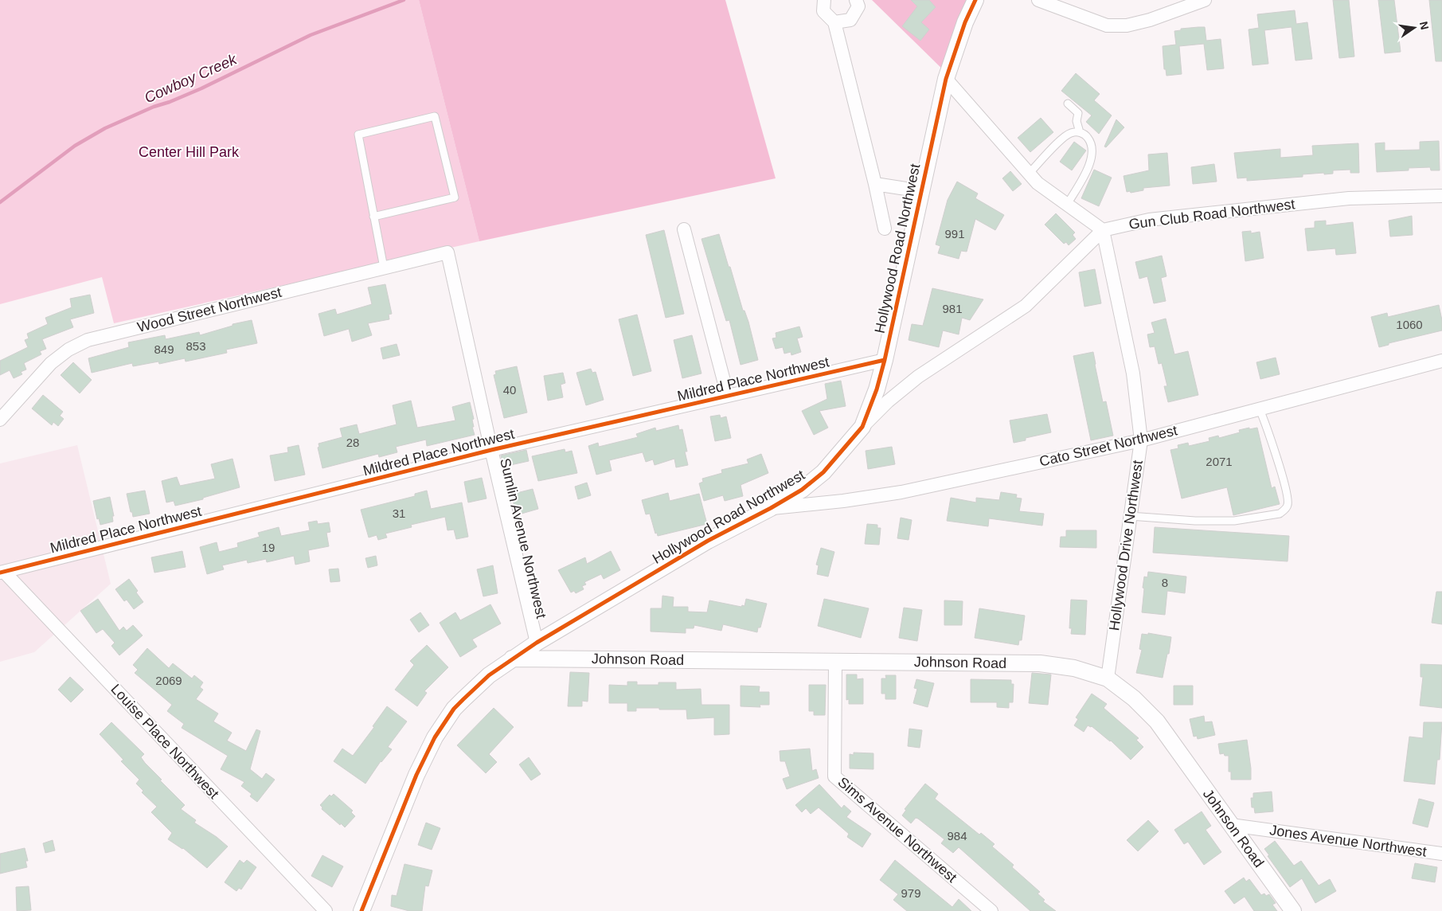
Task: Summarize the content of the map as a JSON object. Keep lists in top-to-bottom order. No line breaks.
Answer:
{"streets":{"street":["Gun Club Road Northwest","Hollywood Road Northwest","Wood Street Northwest","Mildred Place Northwest","Cato Street Northwest","Sumlin Avenue Northwest","Hollywood Drive Northwest","Johnson Road","Louise Place Northwest","Sims Avenue Northwest","Jones Avenue Northwest"]},"crossings":[["Gun Club Road Northwest","Hollywood Drive Northwest"],["Hollywood Road Northwest","Mildred Place Northwest"],["Hollywood Road Northwest","Cato Street Northwest"],["Hollywood Road Northwest","Sumlin Avenue Northwest"],["Hollywood Road Northwest","Johnson Road"],["Wood Street Northwest","Sumlin Avenue Northwest"],["Mildred Place Northwest","Sumlin Avenue Northwest"],["Mildred Place Northwest","Louise Place Northwest"],["Cato Street Northwest","Hollywood Drive Northwest"],["Hollywood Drive Northwest","Johnson Road"],["Johnson Road","Sims Avenue Northwest"],["Johnson Road","Jones Avenue Northwest"]],"water":["Cowboy Creek"],"parks":["Center Hill Park"],"house_numbers":["991","981","1060","853","849","40","28","2071","31","19","8","2069","984","979"],"north":"right"}
